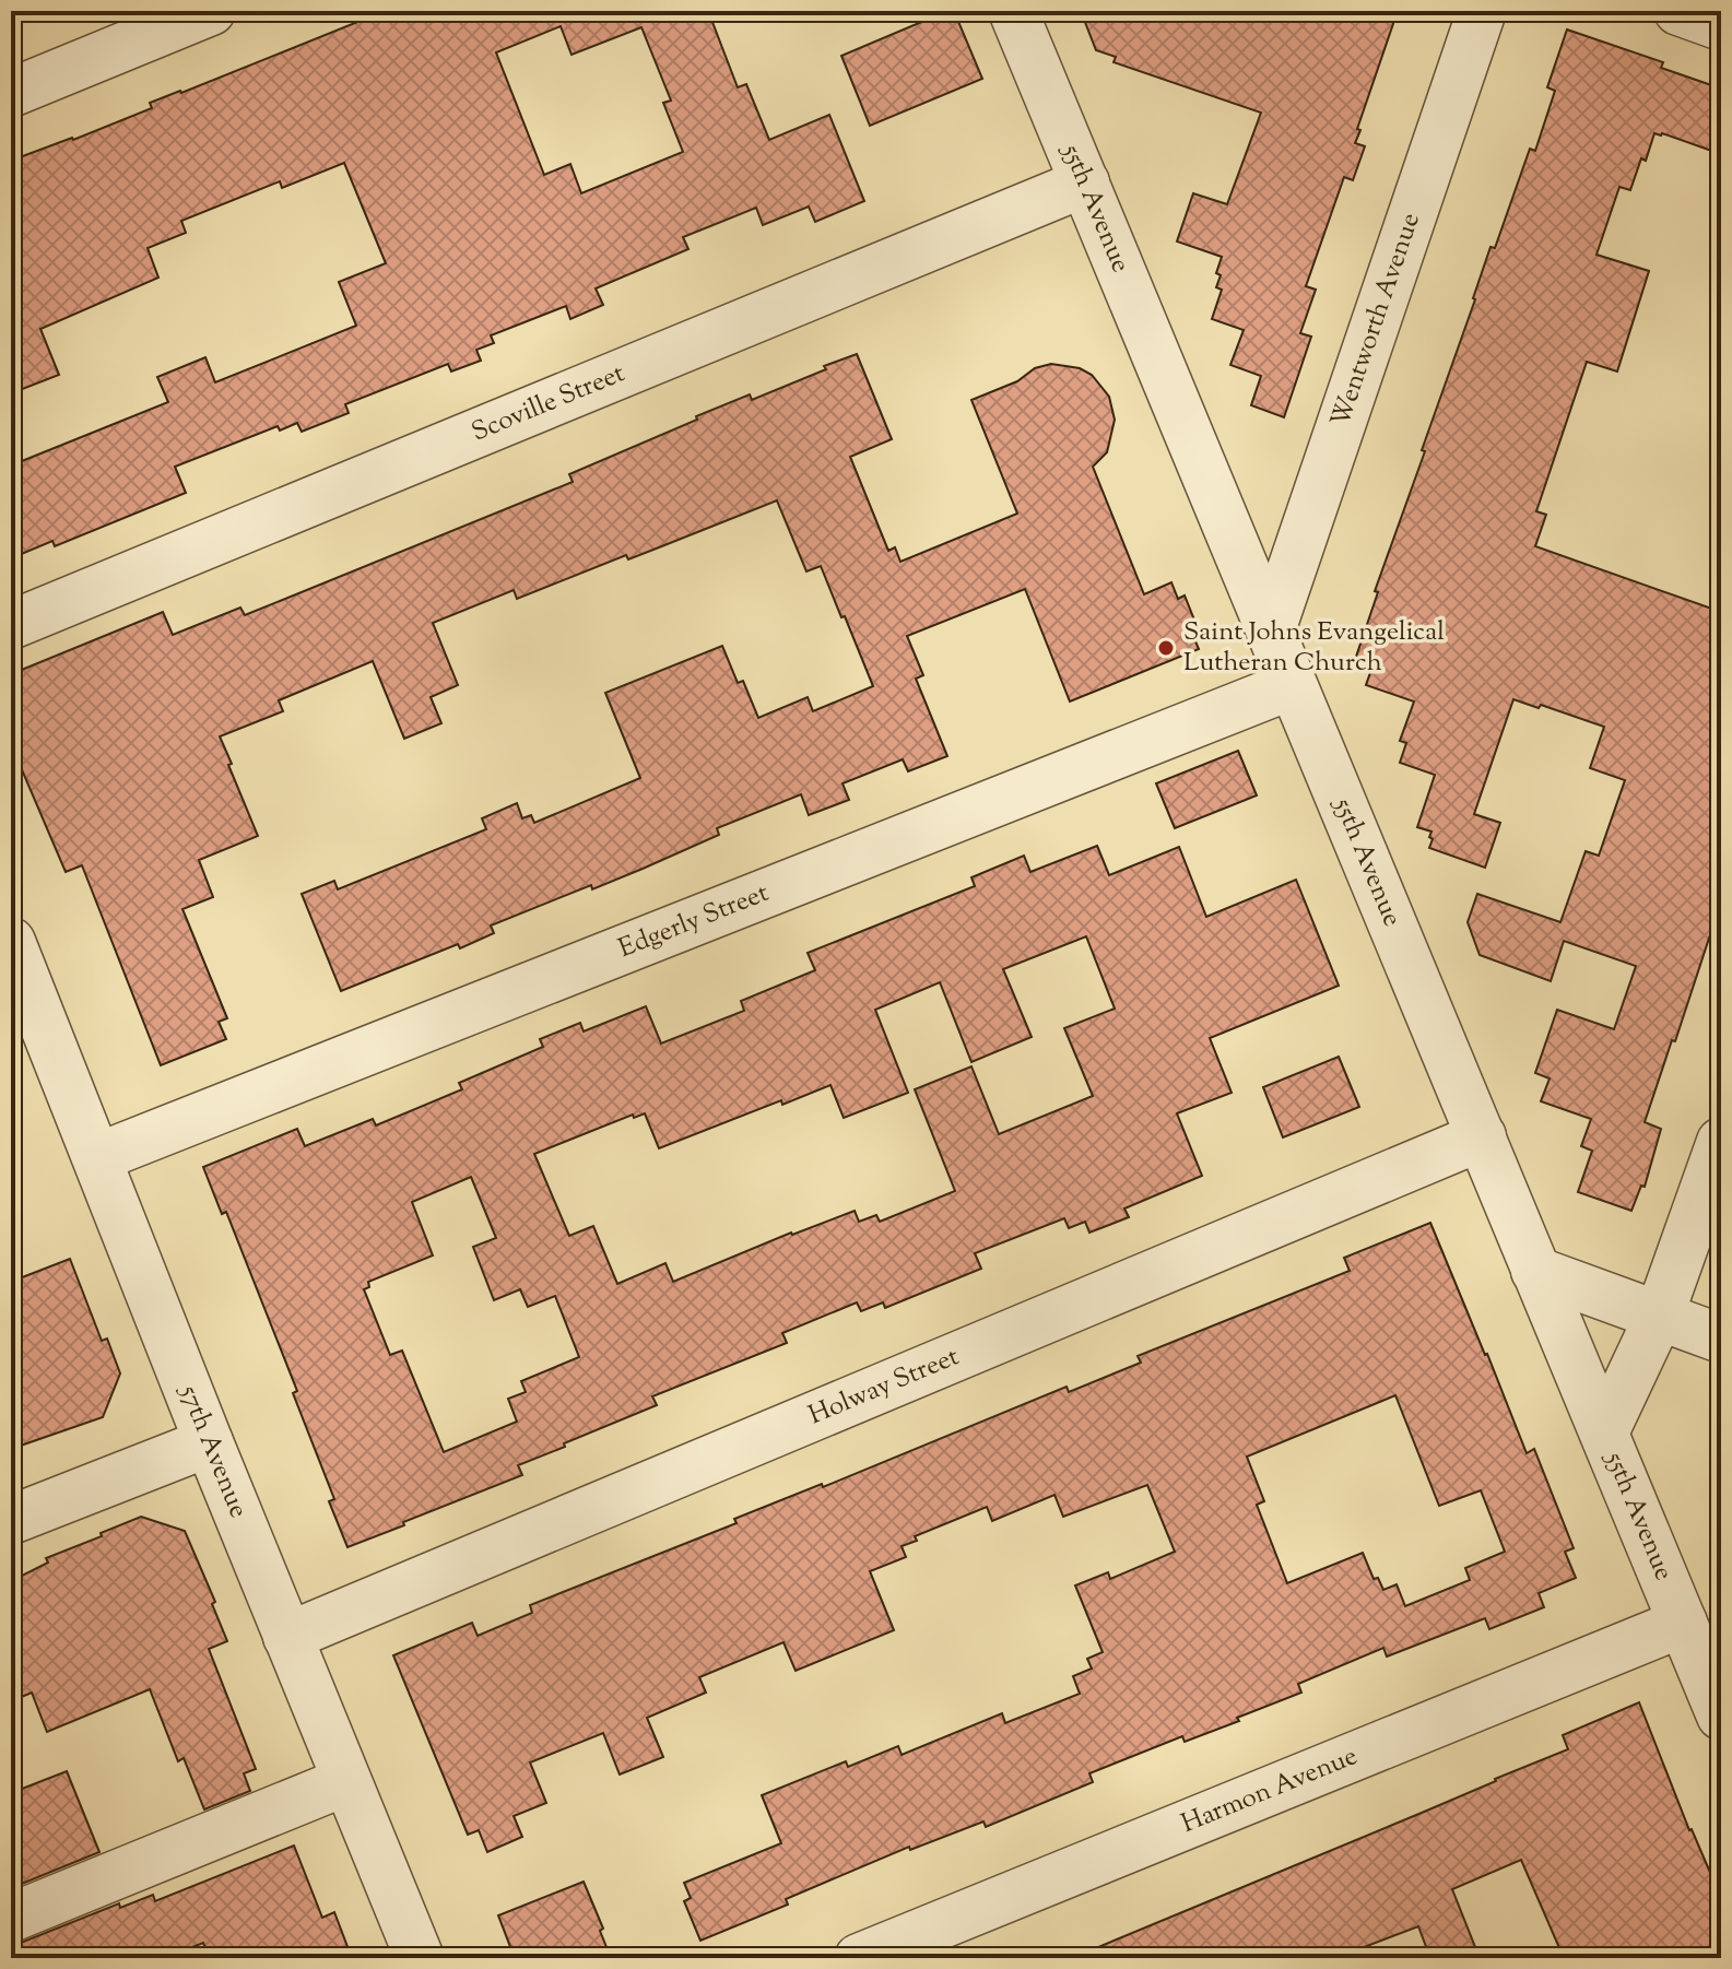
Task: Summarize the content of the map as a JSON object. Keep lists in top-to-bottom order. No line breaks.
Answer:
{"streets":{"street":["55th Avenue","Wentworth Avenue","Scoville Street","Edgerly Street","Holway Street","57th Avenue","Harmon Avenue"]},"crossings":[["55th Avenue","Wentworth Avenue"],["55th Avenue","Scoville Street"],["55th Avenue","Edgerly Street"],["55th Avenue","Holway Street"],["55th Avenue","Harmon Avenue"],["Edgerly Street","57th Avenue"],["Holway Street","57th Avenue"]],"places":["Saint Johns Evangelical Lutheran Church"]}
